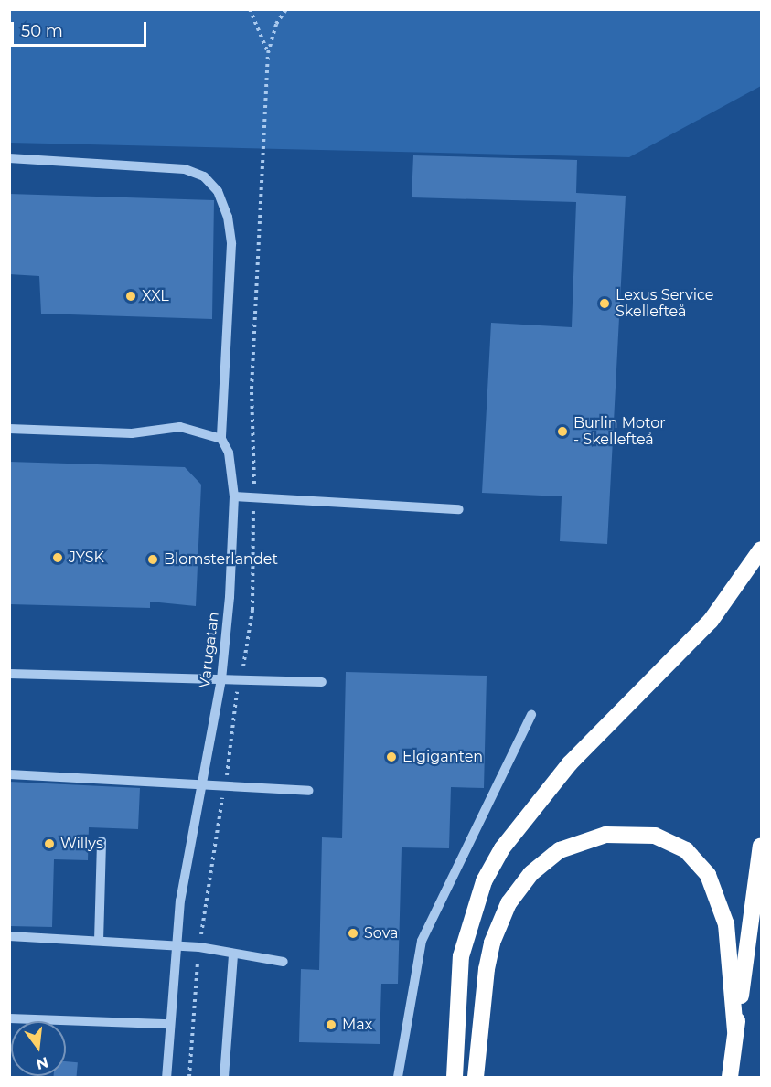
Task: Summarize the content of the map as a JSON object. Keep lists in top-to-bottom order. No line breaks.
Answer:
{"streets":{"street":["Varugatan"]},"places":["XXL","Lexus Service Skellefteå","Burlin Motor - Skellefteå","JYSK","Blomsterlandet","Elgiganten","Willys","Sova","Max"],"scale_bar":"50 m","north":"bottom"}
